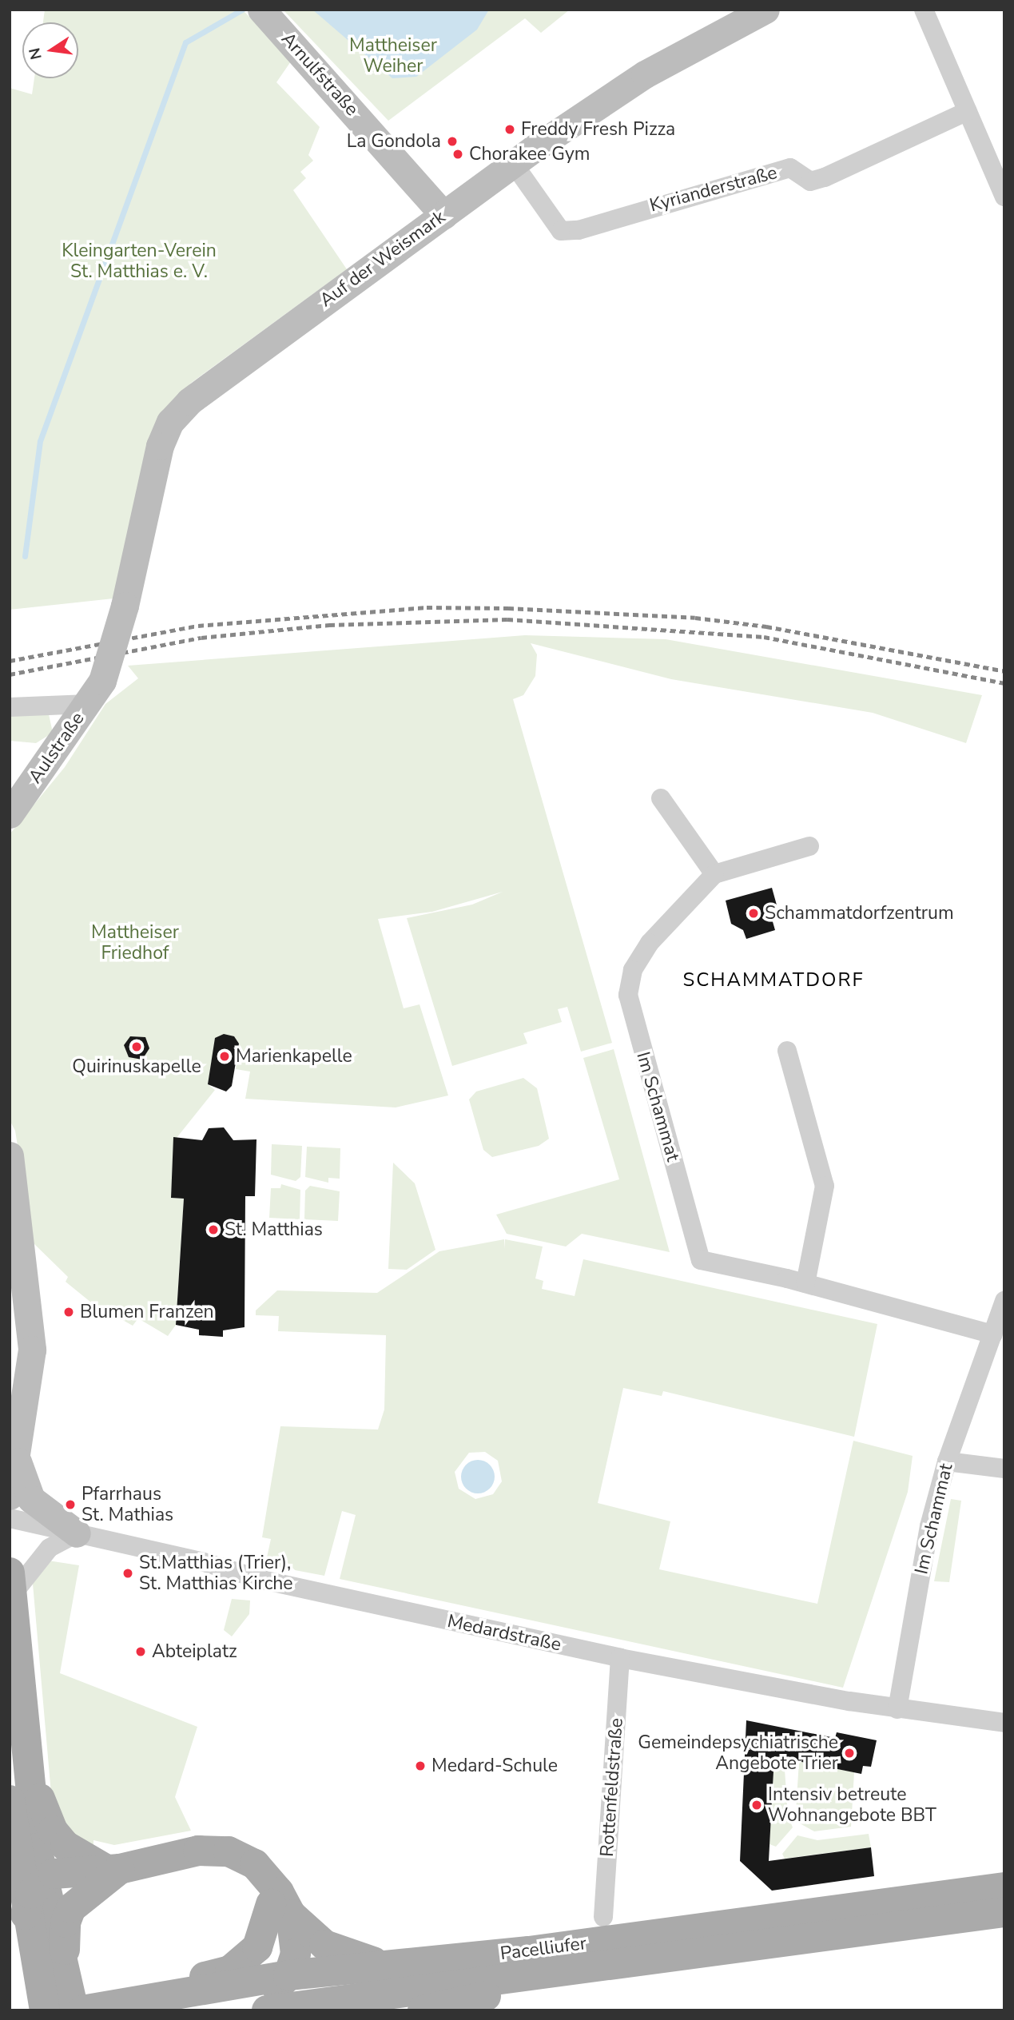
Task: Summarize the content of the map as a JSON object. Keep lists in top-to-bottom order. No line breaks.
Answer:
{"streets":{"main road":["Pacelliufer"],"street":["Arnulfstraße","Kyrianderstraße","Auf der Weismark","Aulstraße","Im Schammat","Medardstraße","Rottenfeldstraße"]},"crossings":[["Arnulfstraße","Auf der Weismark"],["Kyrianderstraße","Auf der Weismark"],["Auf der Weismark","Aulstraße"],["Im Schammat","Medardstraße"],["Medardstraße","Rottenfeldstraße"]],"districts":["SCHAMMATDORF"],"parks":["Mattheiser Weiher","Kleingarten-Verein St. Matthias e. V.","Mattheiser Friedhof"],"places":["Freddy Fresh Pizza","La Gondola","Chorakee Gym","Schammatdorfzentrum","Quirinuskapelle","Marienkapelle","St. Matthias","Blumen Franzen","Pfarrhaus St. Mathias","St.Matthias (Trier), St. Matthias Kirche","Abteiplatz","Gemeindepsychiatrische Angebote Trier","Medard-Schule","Intensiv betreute Wohnangebote BBT"],"north":"left"}
